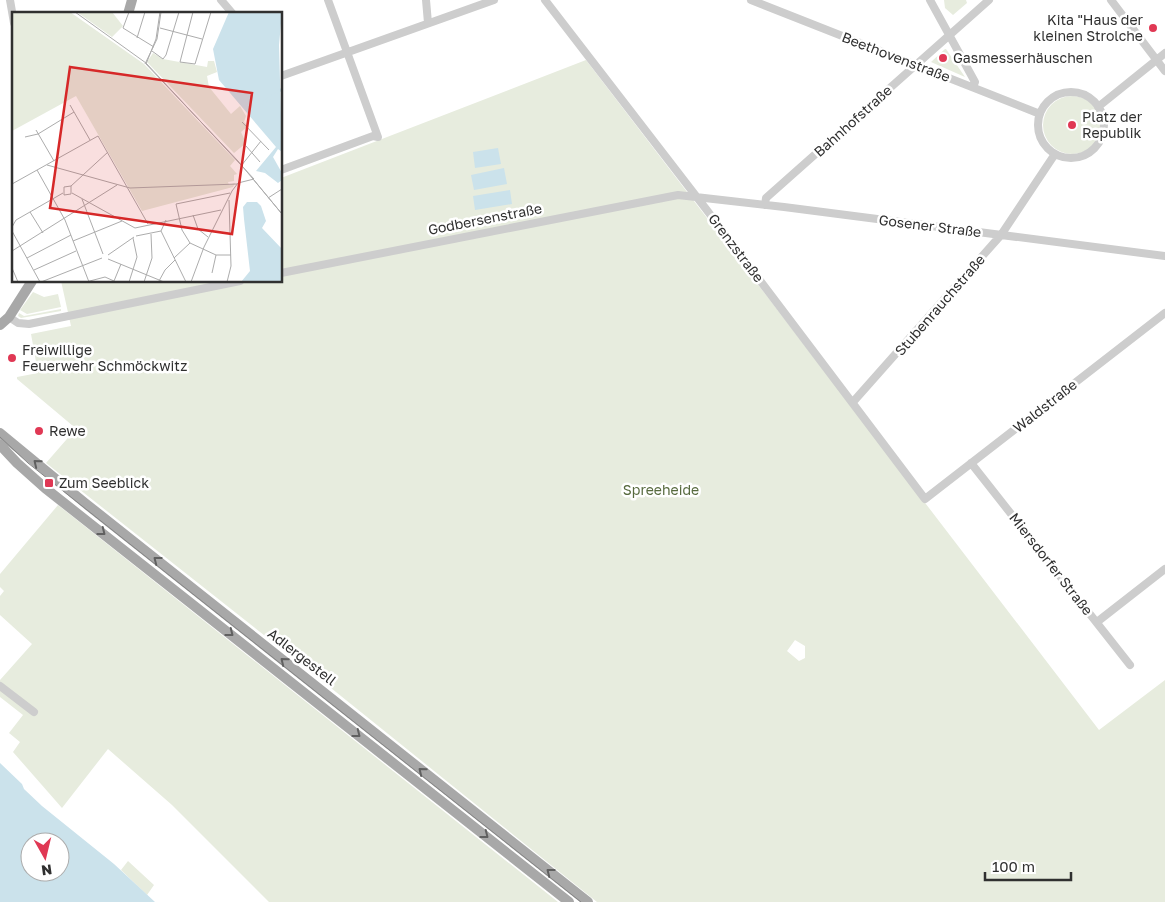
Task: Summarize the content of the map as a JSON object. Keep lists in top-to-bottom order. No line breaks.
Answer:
{"streets":{"main road":["Adlergestell"],"street":["Beethovenstraße","Bahnhofstraße","Godbersenstraße","Gosener Straße","Grenzstraße","Stubenrauchstraße","Waldstraße","Miersdorfer Straße"]},"crossings":[["Beethovenstraße","Bahnhofstraße"],["Beethovenstraße","Stubenrauchstraße"],["Bahnhofstraße","Gosener Straße"],["Godbersenstraße","Gosener Straße"],["Godbersenstraße","Grenzstraße"],["Gosener Straße","Grenzstraße"],["Gosener Straße","Stubenrauchstraße"],["Grenzstraße","Stubenrauchstraße"],["Grenzstraße","Waldstraße"],["Waldstraße","Miersdorfer Straße"]],"parks":["Spreeheide"],"places":{"other":["Kita \"Haus der kleinen Strolche","Gasmesserhäuschen","Platz der Republik","Freiwillige Feuerwehr Schmöckwitz","Rewe"],"transit":["Zum Seeblick"]},"scale_bar":"100 m","north":"bottom"}
